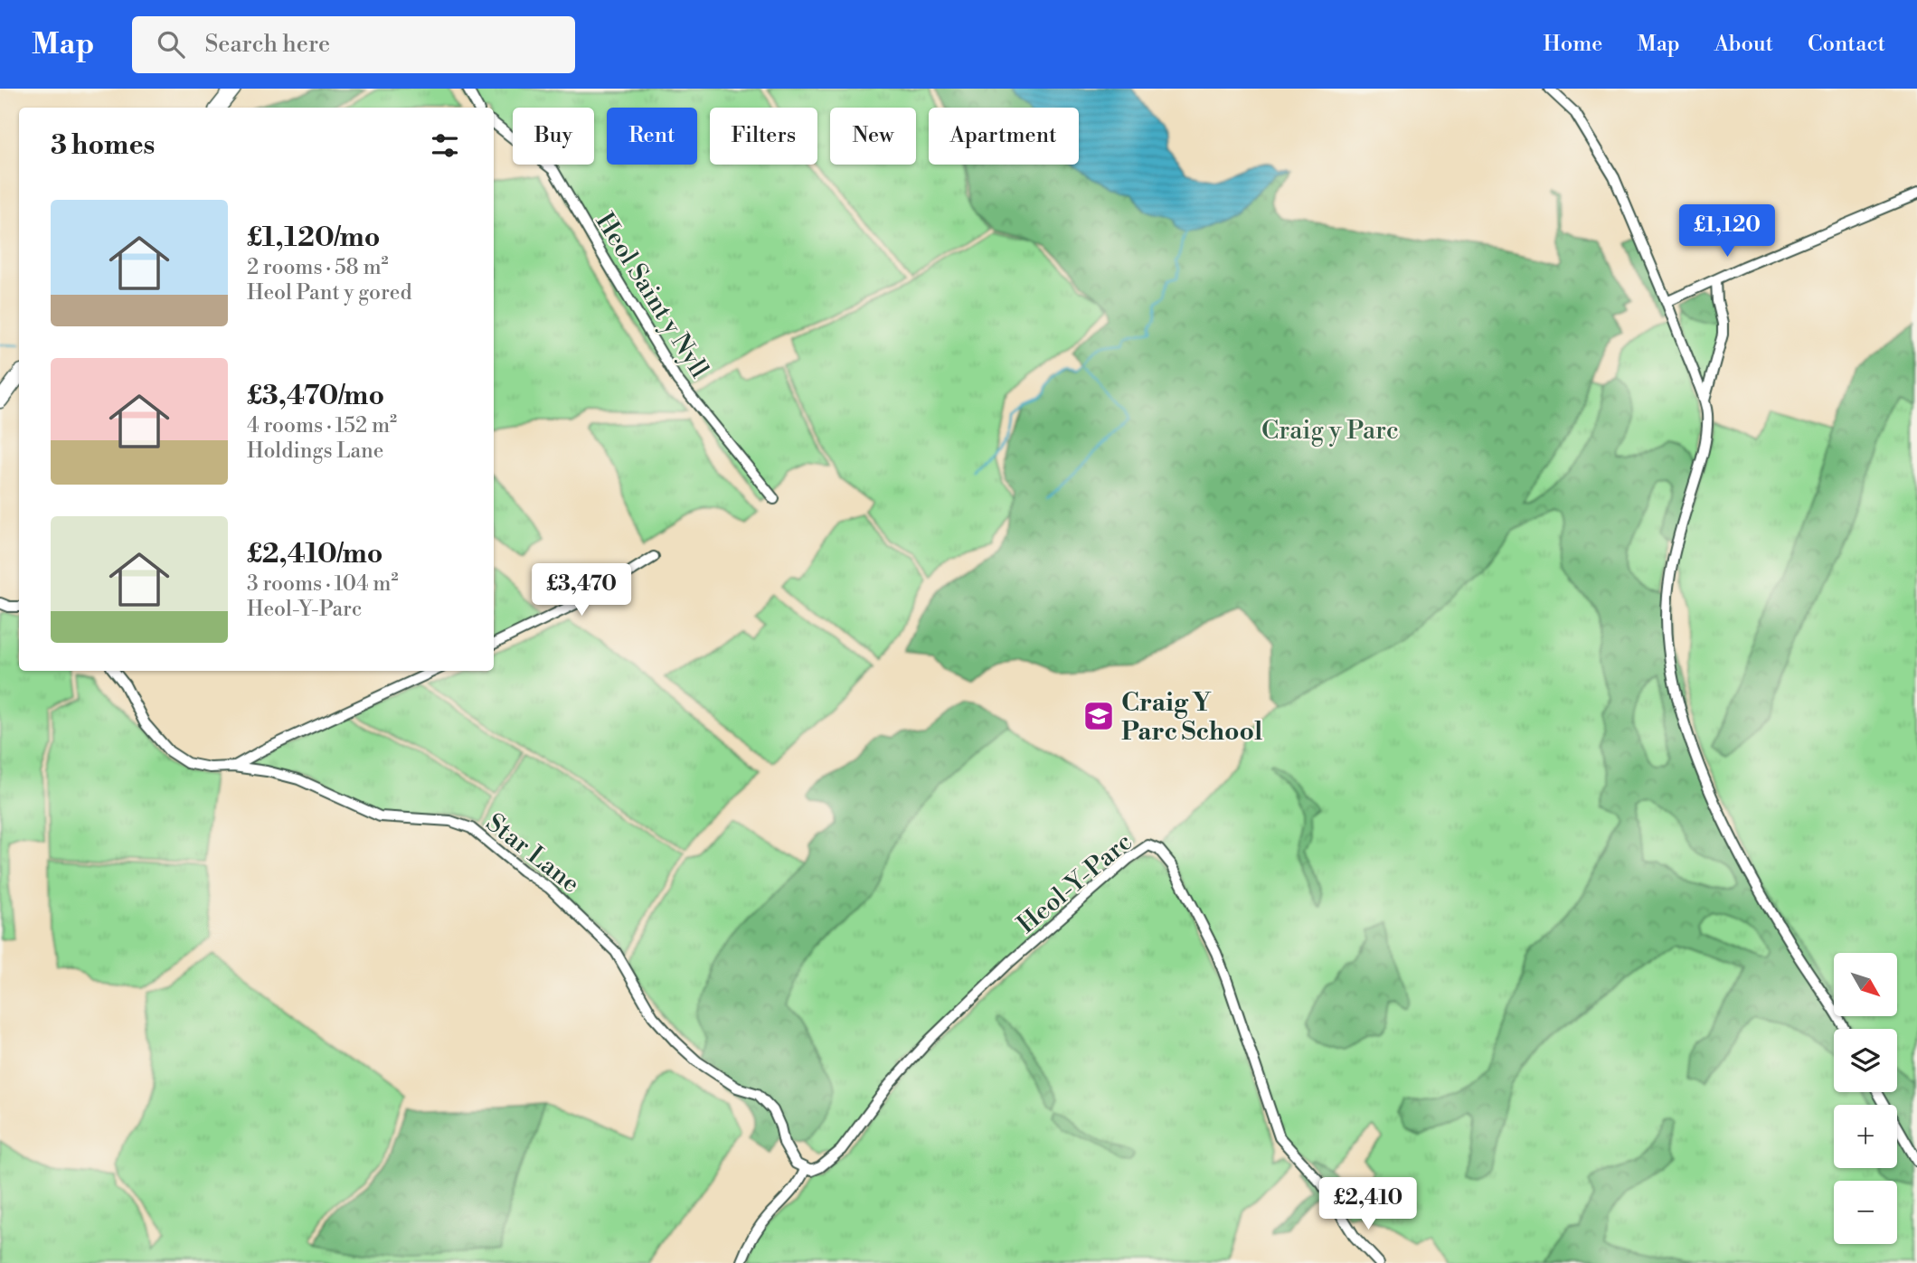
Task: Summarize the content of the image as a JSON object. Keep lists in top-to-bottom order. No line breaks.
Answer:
{"streets":{"street":["Heol Saint y Nyll","Star Lane","Heol-Y-Parc"]},"crossings":[["Star Lane","Heol-Y-Parc"]],"parks":["Craig y Parc"],"places":{"school or university":["Craig Y Parc School"]},"north":"bottom right","page":{"header":"Map","search":"Search here","nav":["Home","Map","About","Contact"],"chip":["Buy","Rent","Filters","New","Apartment"],"heading":"3 homes","list":[{"name":"£1,120/mo","note":"2 rooms · 58 m² · Heol Pant y gored"},{"name":"£3,470/mo","note":"4 rooms · 152 m² · Holdings Lane"},{"name":"£2,410/mo","note":"3 rooms · 104 m² · Heol-Y-Parc"}],"price":["£1,120","£3,470","£2,410"],"map_buttons":["+","−"]}}
